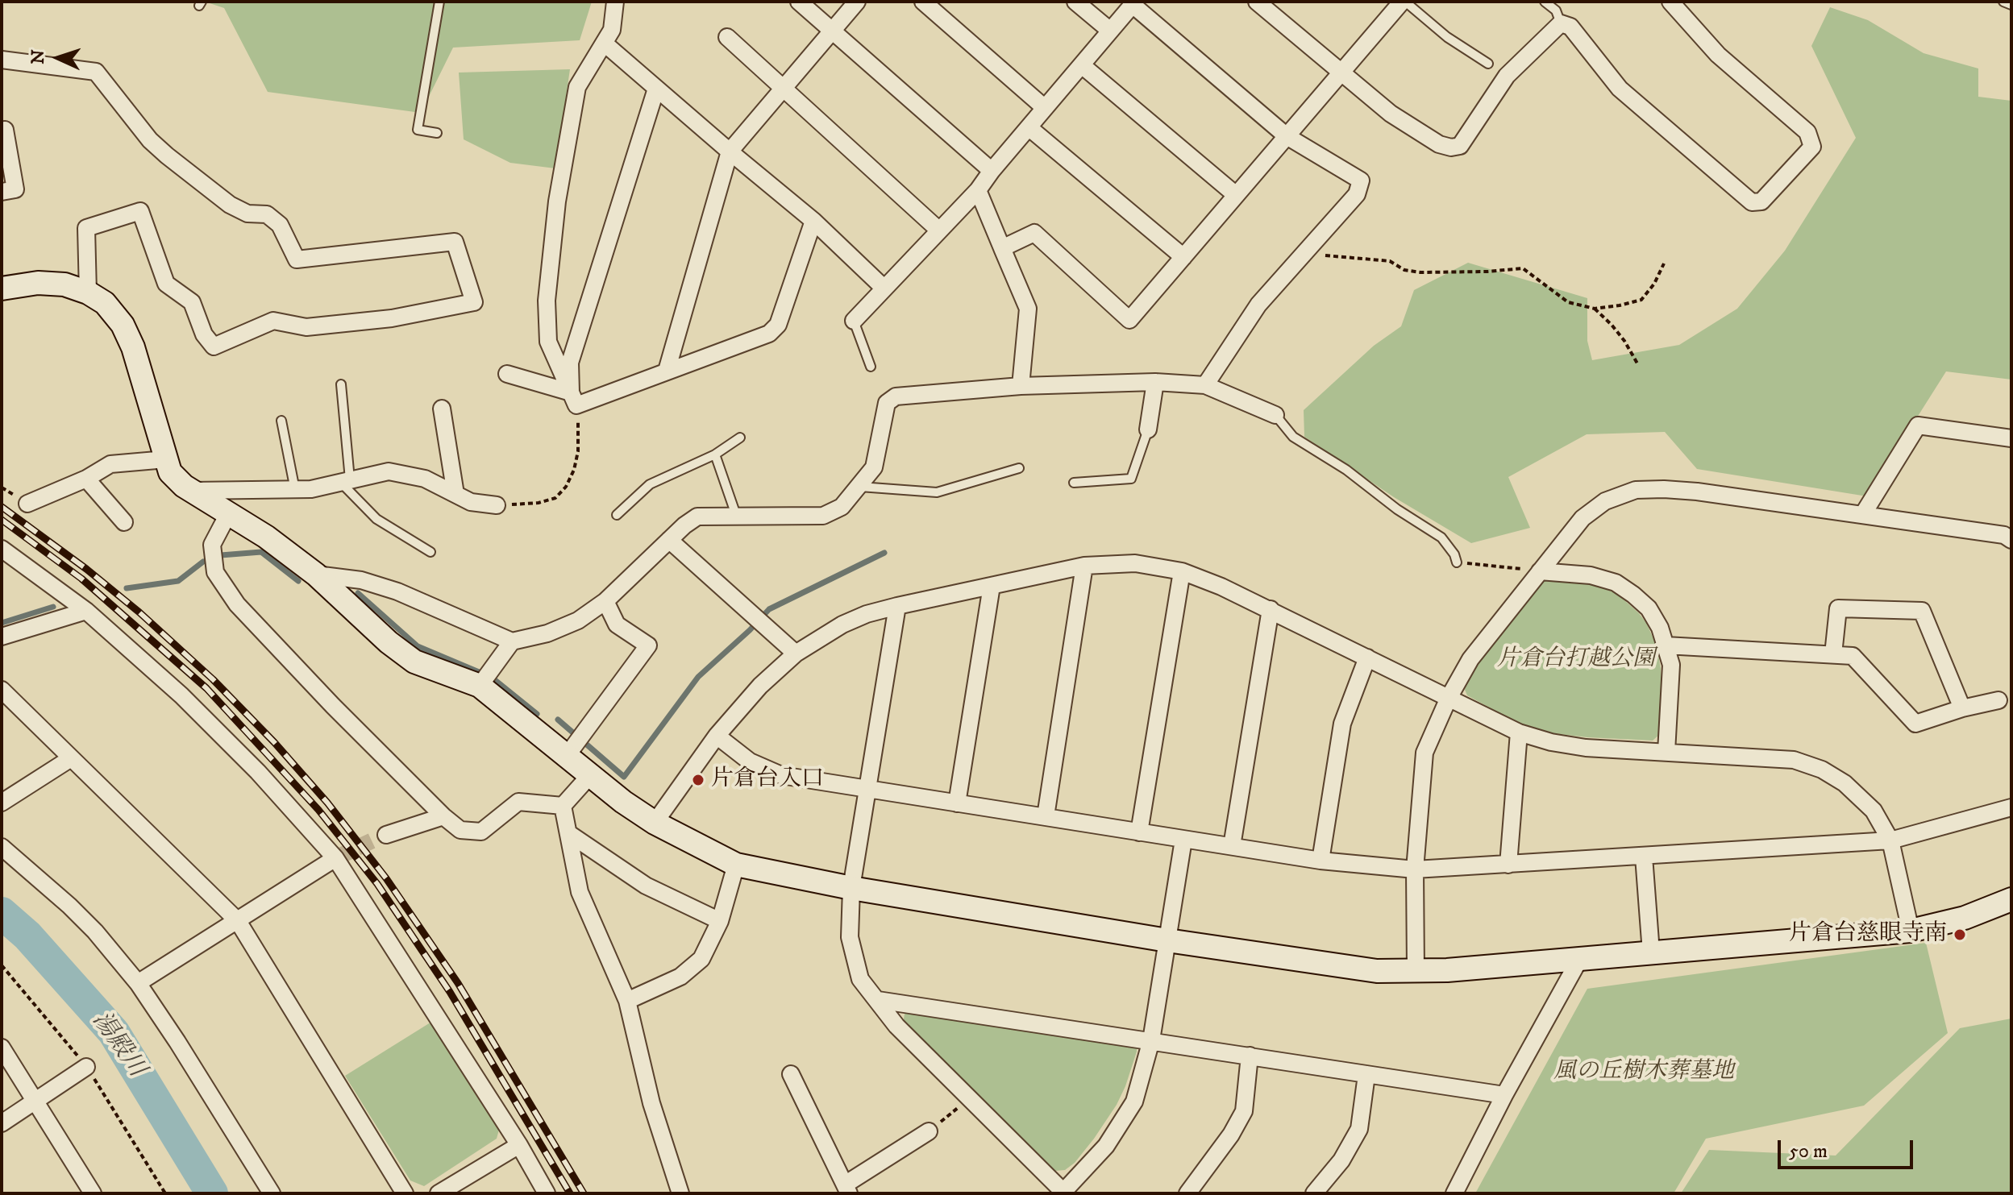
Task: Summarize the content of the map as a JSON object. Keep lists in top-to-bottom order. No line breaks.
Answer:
{"water":["湯殿川"],"parks":["片倉台打越公園","風の丘樹木葬墓地"],"places":["片倉台入口","片倉台慈眼寺南"],"scale_bar":"50 m","north":"left"}
